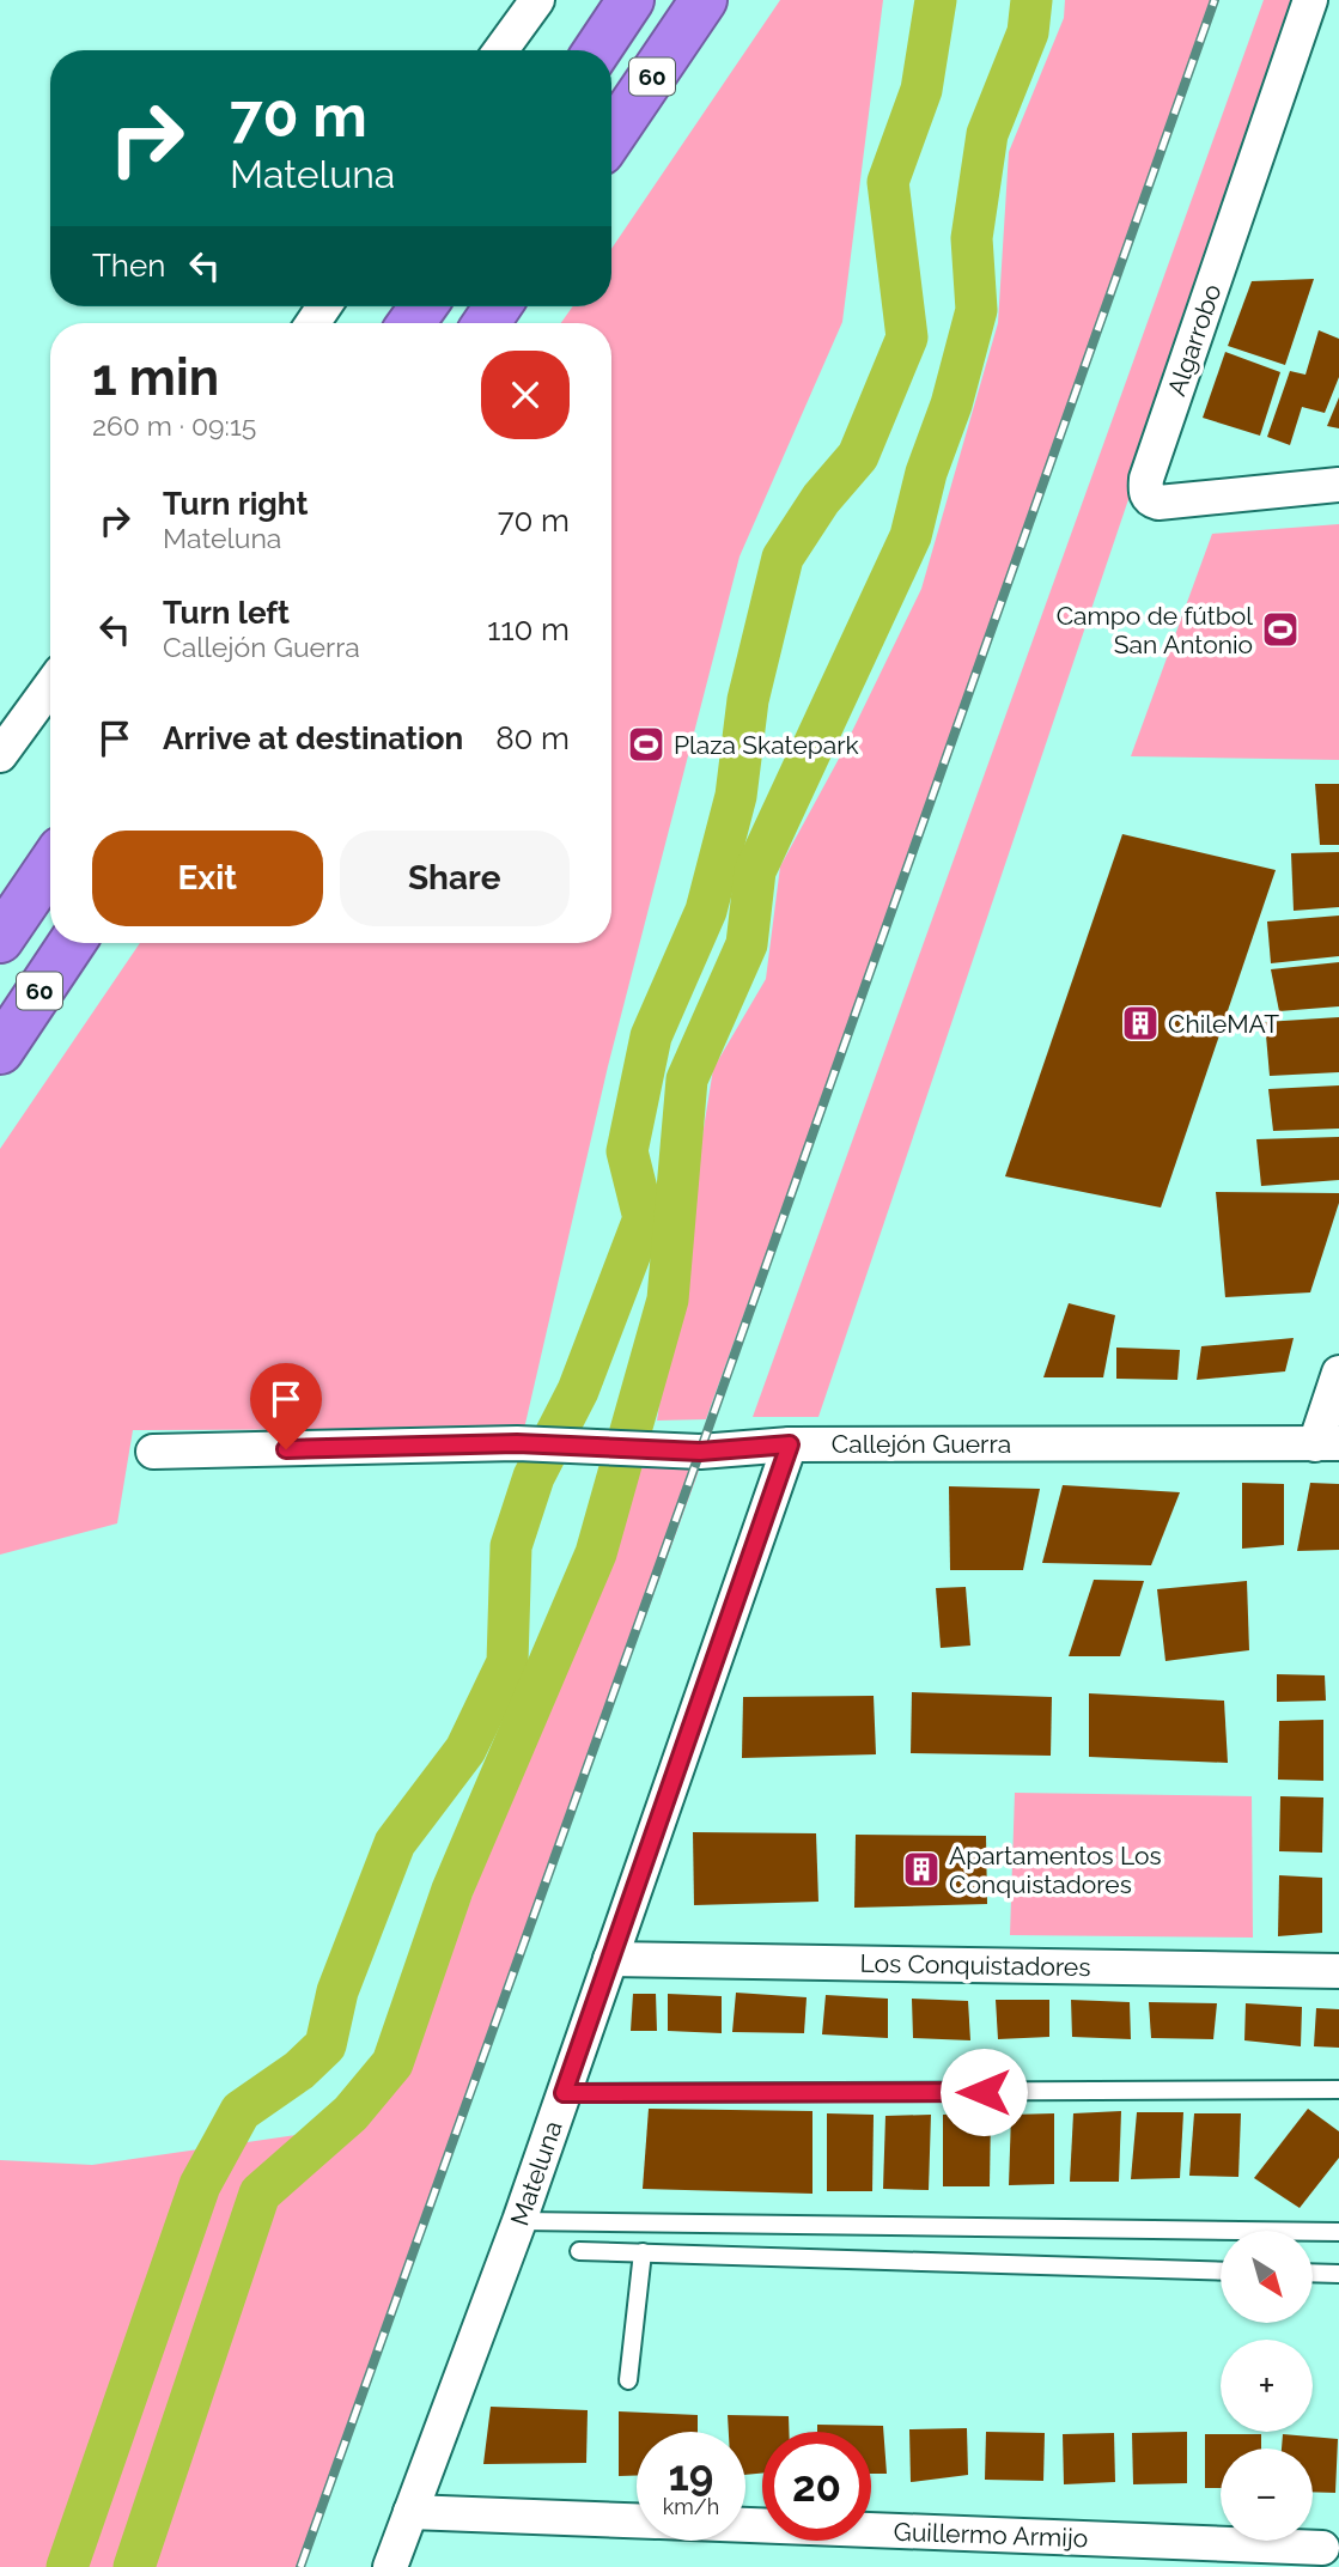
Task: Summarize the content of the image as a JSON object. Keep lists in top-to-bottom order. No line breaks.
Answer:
{"streets":{"highway":["60"],"street":["Algarrobo","Callejón Guerra","Los Conquistadores","Mateluna","Guillermo Armijo"]},"crossings":[["Callejón Guerra","Mateluna"],["Los Conquistadores","Mateluna"],["Mateluna","Guillermo Armijo"]],"places":{"sports":["Campo de fútbol San Antonio","Plaza Skatepark"],"building":["ChileMAT","Apartamentos Los Conquistadores"]},"north":"bottom right","page":{"turn":["70 m","Mateluna"],"then":"Then","heading":["1 min","260 m · 09:15"],"list":[{"name":"Turn right","note":"Mateluna","value":"70 m"},{"name":"Turn left","note":"Callejón Guerra","value":"110 m"},{"name":"Arrive at destination","value":"80 m"}],"buttons":["Exit","Share"],"map_buttons":["+","−"],"speed":"19 km/h","limit":"20"}}
